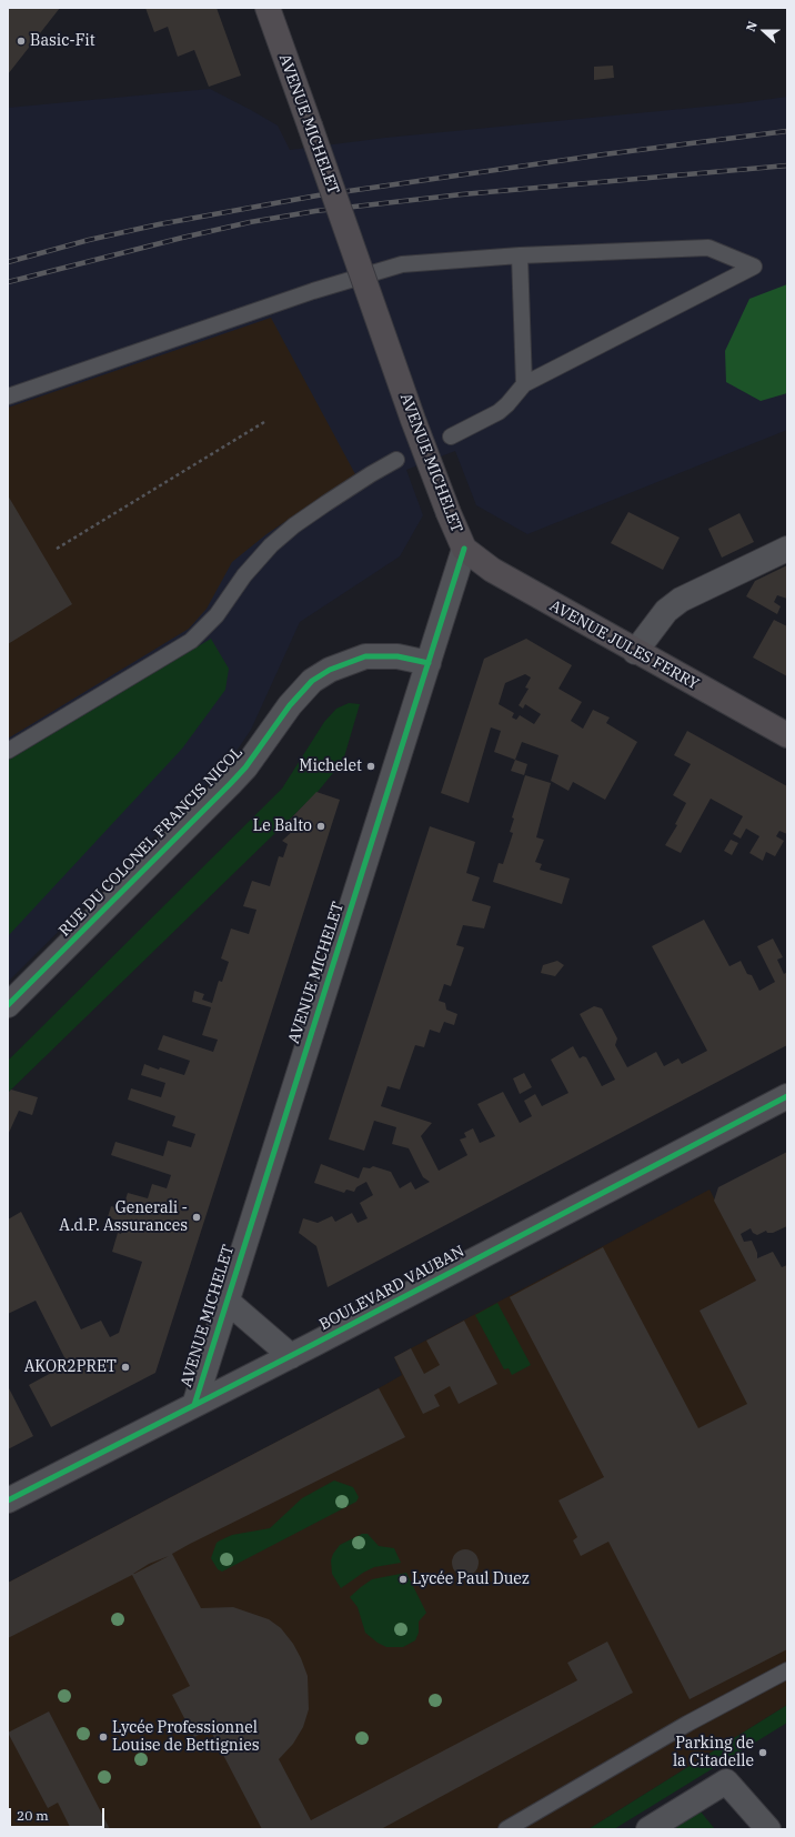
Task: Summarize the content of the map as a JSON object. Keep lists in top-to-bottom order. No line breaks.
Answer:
{"streets":{"main road":["AVENUE MICHELET","AVENUE JULES FERRY"],"street":["RUE DU COLONEL FRANCIS NICOL","BOULEVARD VAUBAN"]},"crossings":[["AVENUE MICHELET","AVENUE JULES FERRY"],["AVENUE MICHELET","RUE DU COLONEL FRANCIS NICOL"],["AVENUE MICHELET","BOULEVARD VAUBAN"]],"places":["Basic-Fit","Michelet","Le Balto","Generali - A.d.P. Assurances","AKOR2PRET","Lycée Paul Duez","Lycée Professionnel Louise de Bettignies","Parking de la Citadelle"],"scale_bar":"20 m","north":"left"}
